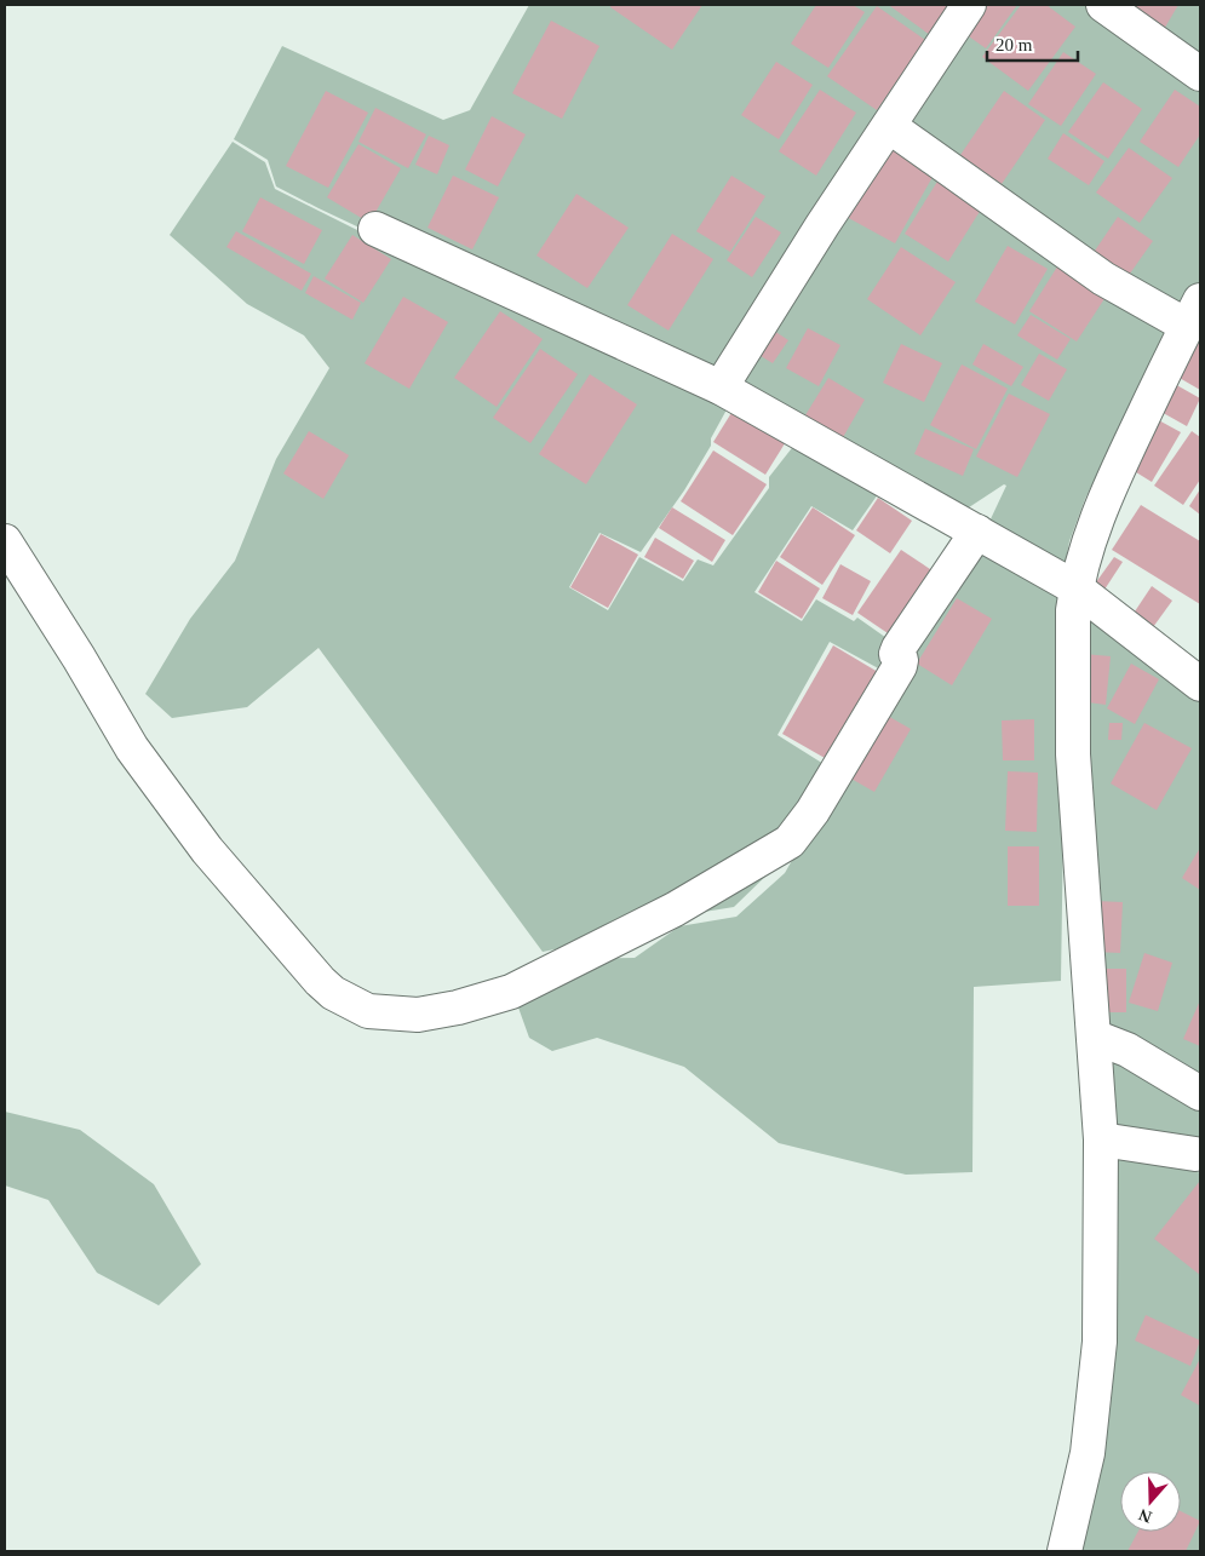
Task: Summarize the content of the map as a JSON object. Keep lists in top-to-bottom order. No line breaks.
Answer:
{"scale_bar":"20 m","north":"bottom"}
